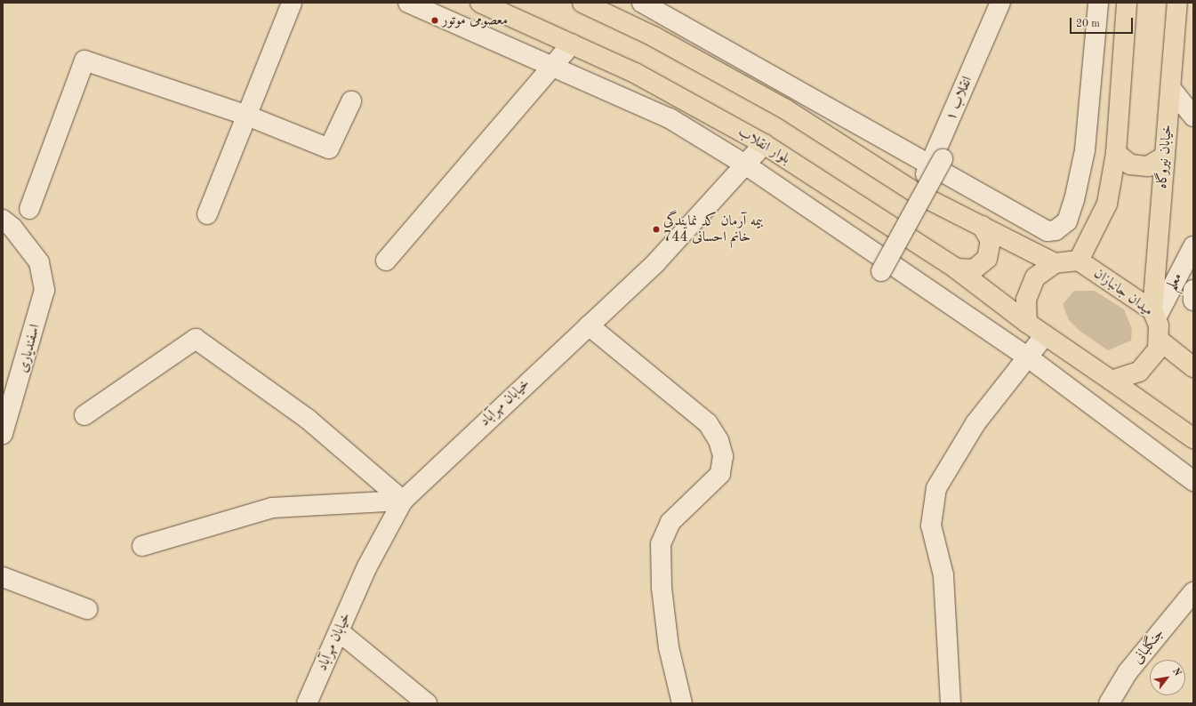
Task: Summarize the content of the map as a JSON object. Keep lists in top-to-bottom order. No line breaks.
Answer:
{"streets":{"main road":["بلوار انقلاب","خیابان نیروگاه","میدان جانبازان"],"street":["انقلاب ۱","معلم","اسفندیاری","خیابان مهرآباد","جنگلبانی"]},"crossings":[["بلوار انقلاب","خیابان نیروگاه"],["بلوار انقلاب","معلم"],["بلوار انقلاب","میدان جانبازان"],["بلوار انقلاب","خیابان مهرآباد"],["خیابان نیروگاه","معلم"],["خیابان نیروگاه","میدان جانبازان"],["معلم","میدان جانبازان"]],"places":["معصومی موتور","بیمه آرمان کد نمایندگی 744 خانم احسانی"],"scale_bar":"20 m","north":"top right"}
